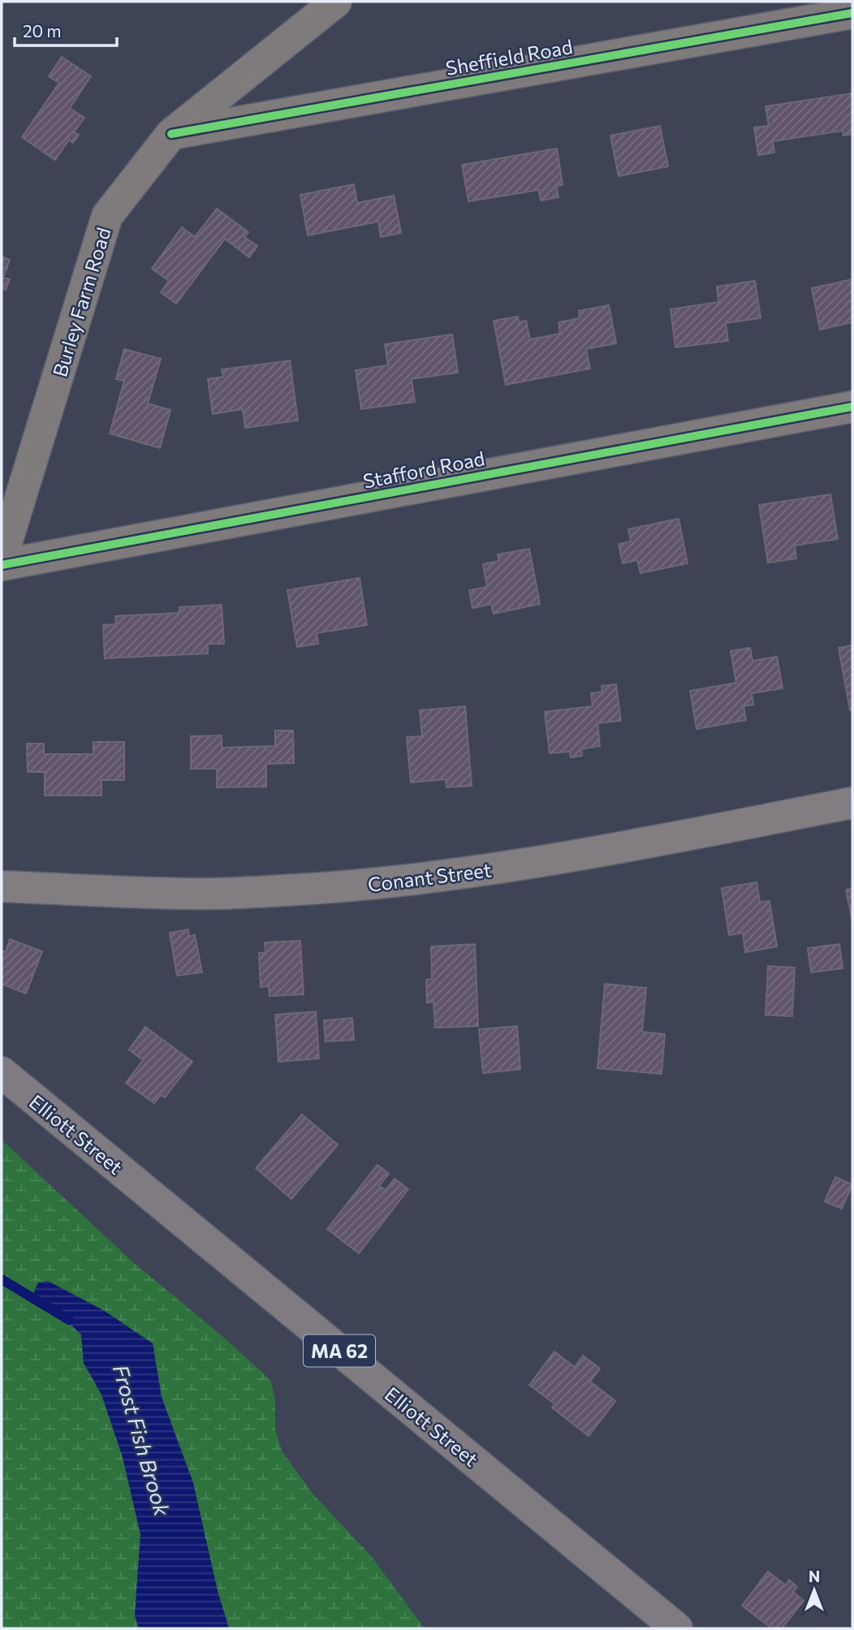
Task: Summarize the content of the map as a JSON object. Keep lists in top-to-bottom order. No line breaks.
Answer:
{"streets":{"main road":["Conant Street","Elliott Street","MA 62"],"street":["Sheffield Road","Burley Farm Road","Stafford Road"]},"crossings":[["Sheffield Road","Burley Farm Road"]],"water":["Frost Fish Brook"],"scale_bar":"20 m","north":"top"}
